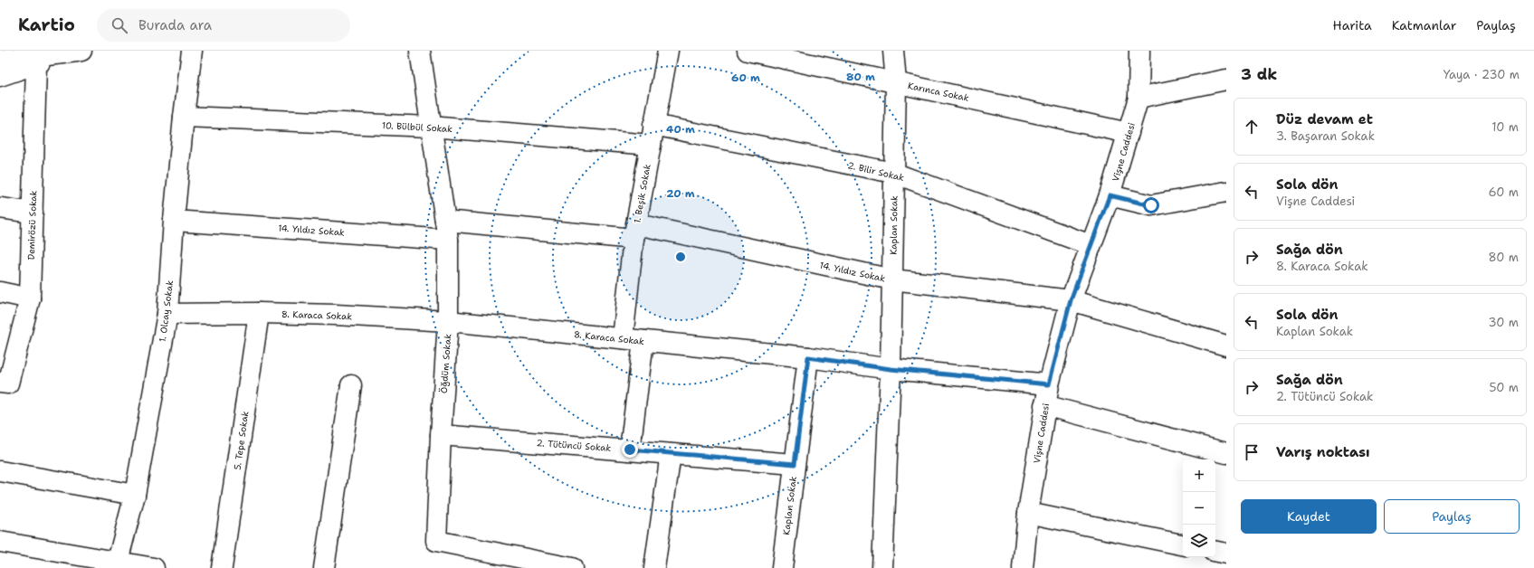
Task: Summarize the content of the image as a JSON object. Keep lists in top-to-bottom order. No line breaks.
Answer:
{"streets":{"street":["Karınca Sokak","10. Bülbül Sokak","Vişne Caddesi","2. Bilir Sokak","1. Beşik Sokak","Demirözü Sokak","Kaplan Sokak","14. Yıldız Sokak","1. Olcay Sokak","8. Karaca Sokak","Öğdüm Sokak","5. Tepe Sokak","2. Tütüncü Sokak"]},"crossings":[["Karınca Sokak","Vişne Caddesi"],["Karınca Sokak","Kaplan Sokak"],["10. Bülbül Sokak","1. Beşik Sokak"],["10. Bülbül Sokak","1. Olcay Sokak"],["10. Bülbül Sokak","Öğdüm Sokak"],["Vişne Caddesi","2. Bilir Sokak"],["Vişne Caddesi","14. Yıldız Sokak"],["Vişne Caddesi","8. Karaca Sokak"],["2. Bilir Sokak","1. Beşik Sokak"],["2. Bilir Sokak","Kaplan Sokak"],["1. Beşik Sokak","14. Yıldız Sokak"],["1. Beşik Sokak","8. Karaca Sokak"],["Kaplan Sokak","14. Yıldız Sokak"],["Kaplan Sokak","8. Karaca Sokak"],["Kaplan Sokak","2. Tütüncü Sokak"],["14. Yıldız Sokak","1. Olcay Sokak"],["14. Yıldız Sokak","Öğdüm Sokak"],["1. Olcay Sokak","8. Karaca Sokak"],["8. Karaca Sokak","Öğdüm Sokak"],["8. Karaca Sokak","5. Tepe Sokak"],["Öğdüm Sokak","2. Tütüncü Sokak"]],"page":{"header":"Kartio","search":"Burada ara","nav":["Harita","Katmanlar","Paylaş"],"heading":["3 dk","Yaya · 230 m"],"list":[["Düz devam et","3. Başaran Sokak","10 m"],["Sola dön","Vişne Caddesi","60 m"],["Sağa dön","8. Karaca Sokak","80 m"],["Sola dön","Kaplan Sokak","30 m"],["Sağa dön","2. Tütüncü Sokak","50 m"],"Varış noktası"],"map_buttons":["+","−"],"buttons":["Kaydet","Paylaş"]},"rings":["80 m","60 m","40 m","20 m"]}
